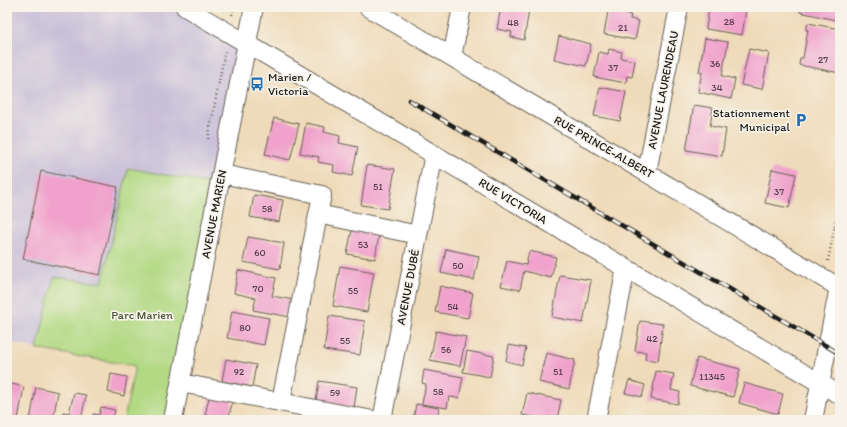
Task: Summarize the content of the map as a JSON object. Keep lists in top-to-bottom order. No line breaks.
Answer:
{"streets":{"street":["AVENUE LAURENDEAU","RUE PRINCE-ALBERT","RUE VICTORIA","AVENUE MARIEN","AVENUE DUBÉ"]},"crossings":[["AVENUE LAURENDEAU","RUE PRINCE-ALBERT"],["RUE VICTORIA","AVENUE MARIEN"],["RUE VICTORIA","AVENUE DUBÉ"]],"parks":["Parc Marien"],"places":{"bus stop":["Marien / Victoria"],"parking":["Stationnement Municipal"]},"house_numbers":["28","48","21","27","36","37","34","51","37","58","53","60","50","70","55","54","80","42","55","56","92","51","11345","58","59"]}
